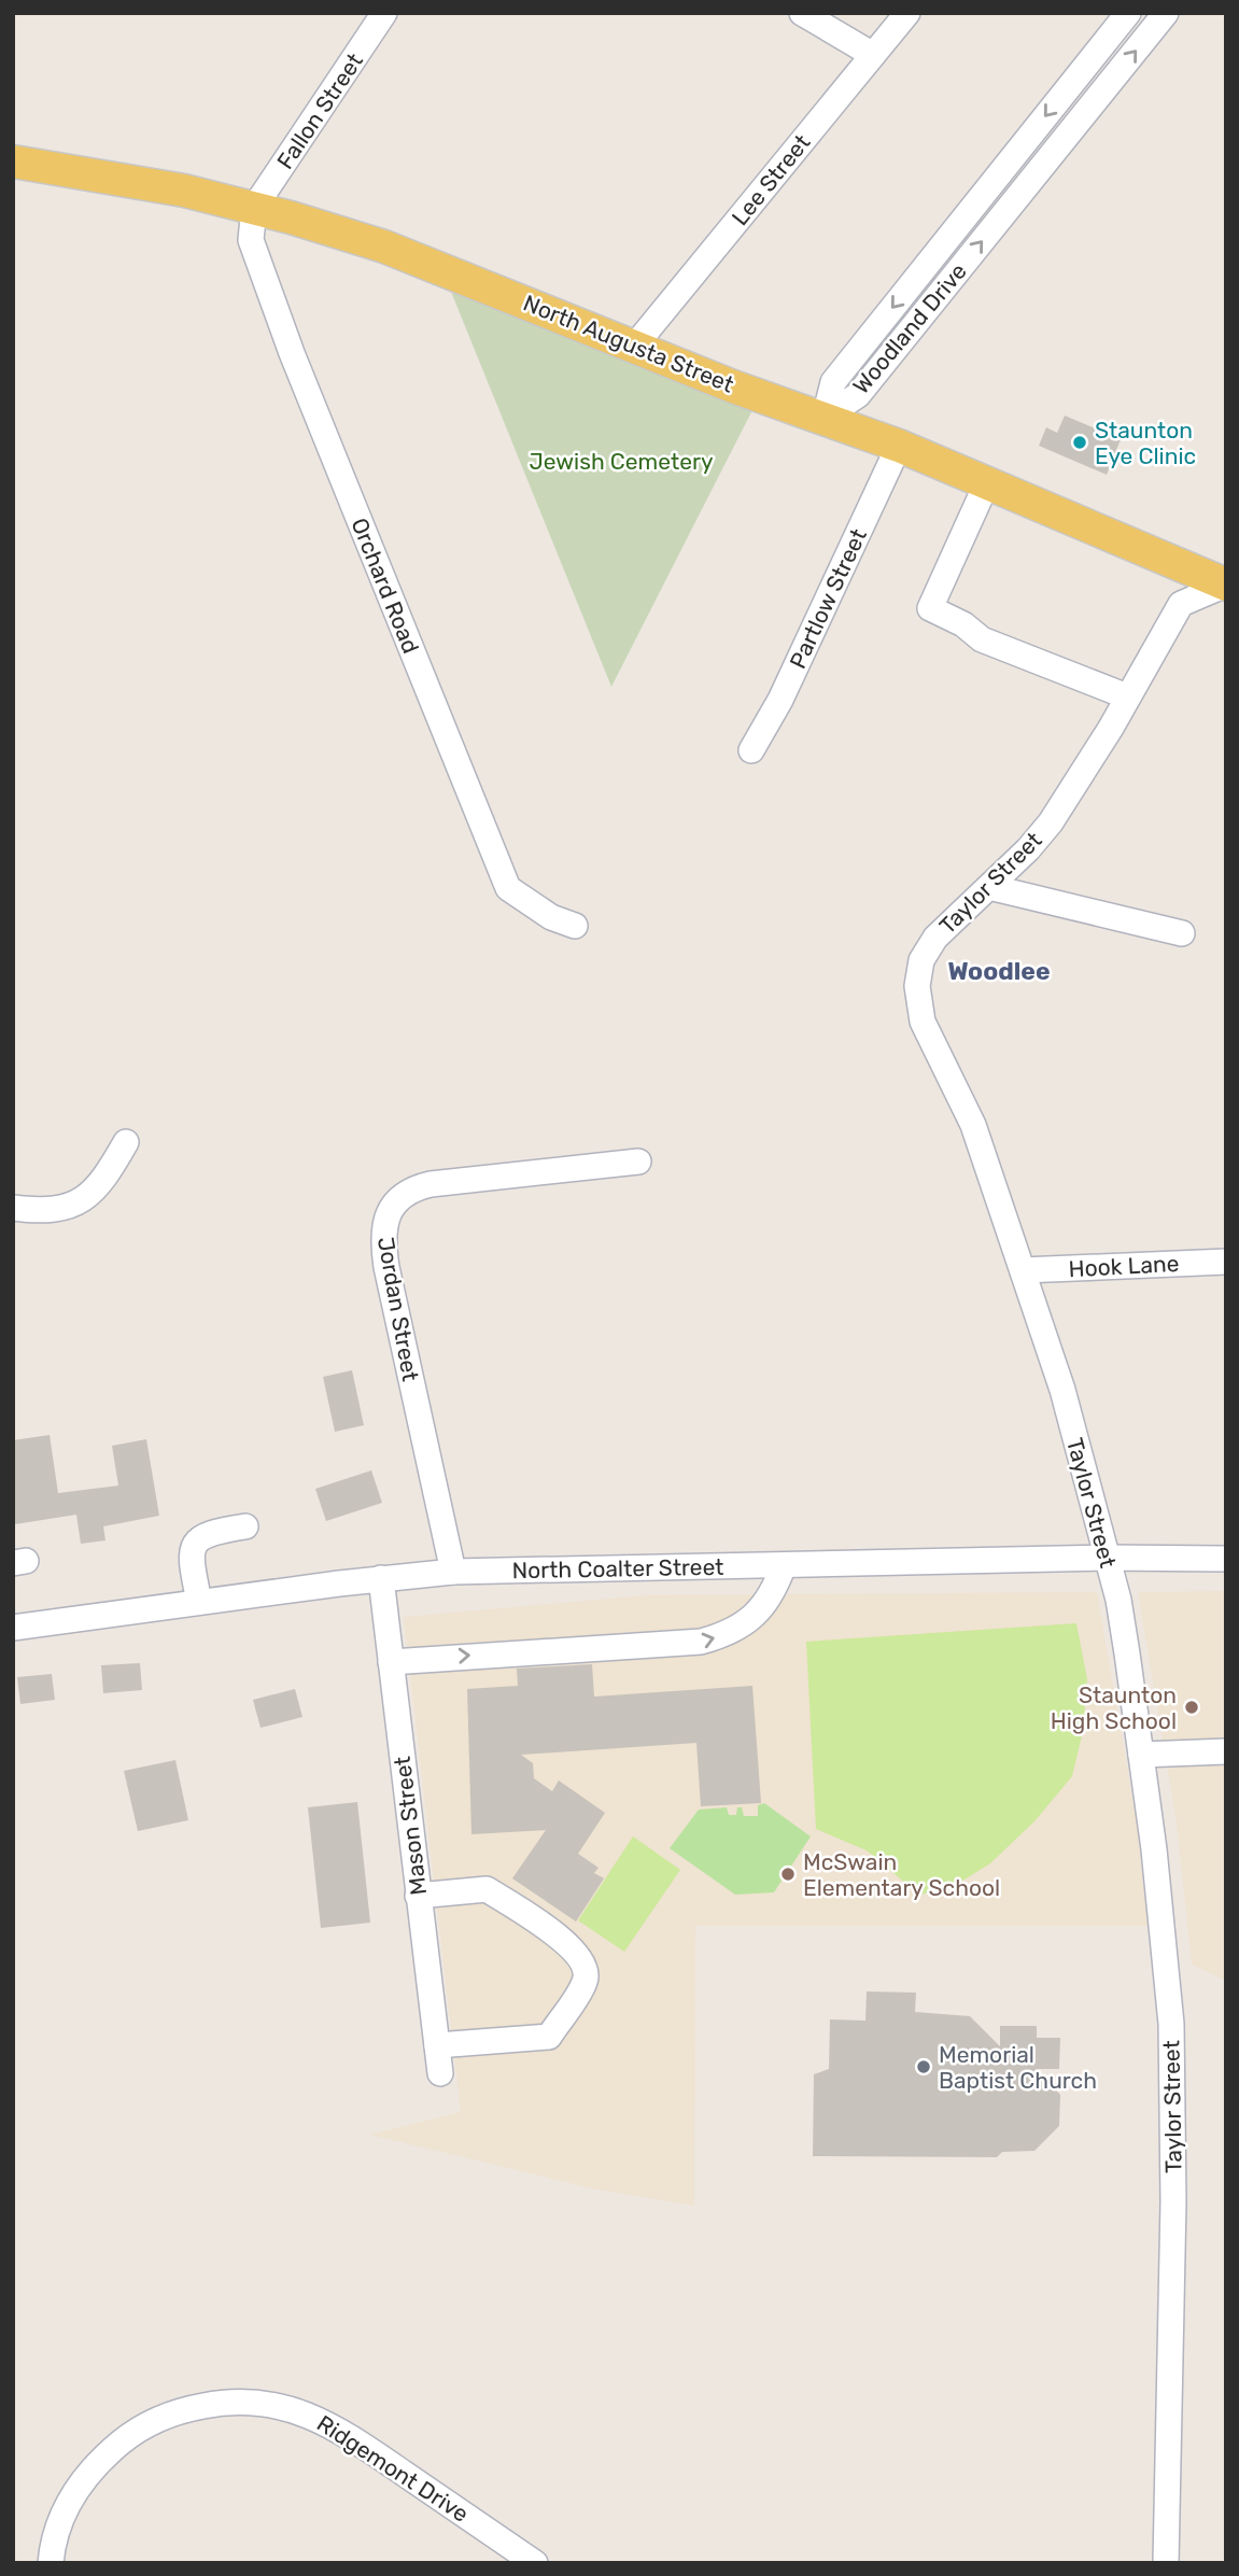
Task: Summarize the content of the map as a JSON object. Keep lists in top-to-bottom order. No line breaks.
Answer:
{"streets":{"main road":["North Augusta Street"],"street":["Fallon Street","Lee Street","Woodland Drive","Orchard Road","Partlow Street","Taylor Street","Hook Lane","Jordan Street","North Coalter Street","Mason Street","Ridgemont Drive"]},"crossings":[["Fallon Street","North Augusta Street"],["Fallon Street","Orchard Road"],["Lee Street","North Augusta Street"],["Woodland Drive","North Augusta Street"],["North Augusta Street","Orchard Road"],["North Augusta Street","Partlow Street"],["North Augusta Street","Taylor Street"],["Taylor Street","Hook Lane"],["Taylor Street","North Coalter Street"],["Jordan Street","North Coalter Street"],["North Coalter Street","Mason Street"]],"districts":["Woodlee"],"parks":["Jewish Cemetery"],"places":["Staunton Eye Clinic","Staunton High School","McSwain Elementary School","Memorial Baptist Church"]}
